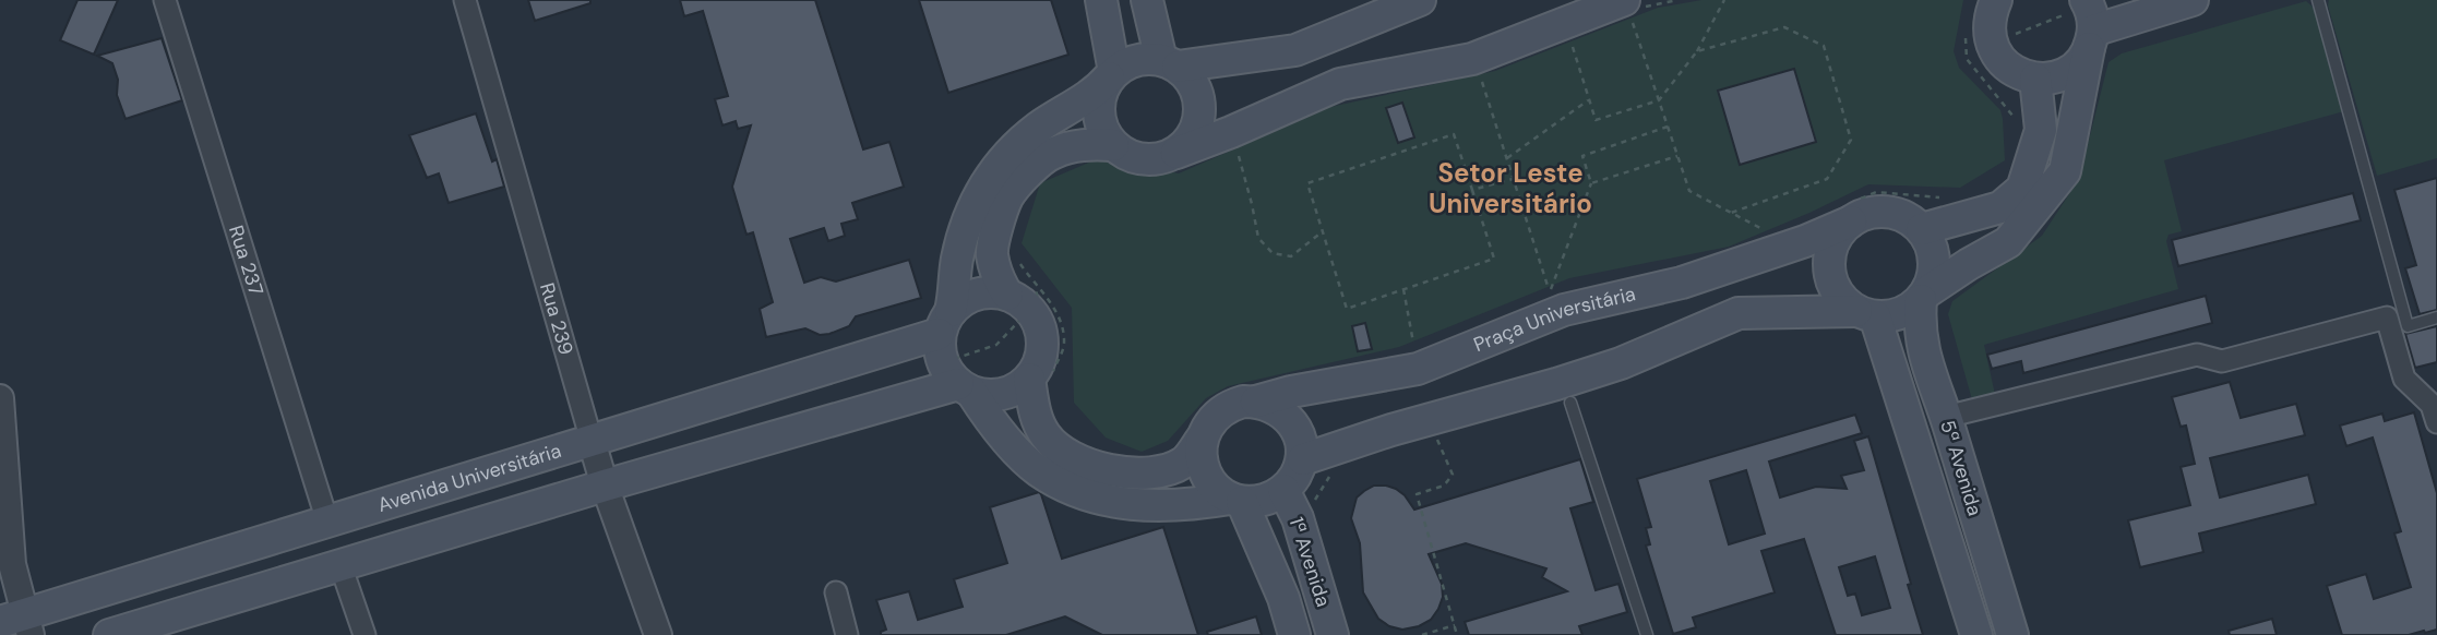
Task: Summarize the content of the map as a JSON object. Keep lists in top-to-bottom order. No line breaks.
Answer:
{"streets":{"main road":["Praça Universitária","5ª Avenida","Avenida Universitária","1ª Avenida"],"street":["Rua 237","Rua 239"]},"crossings":[["Rua 237","Avenida Universitária"],["Rua 239","Avenida Universitária"],["Praça Universitária","5ª Avenida"],["Praça Universitária","1ª Avenida"]],"districts":["Setor Leste Universitário"]}
